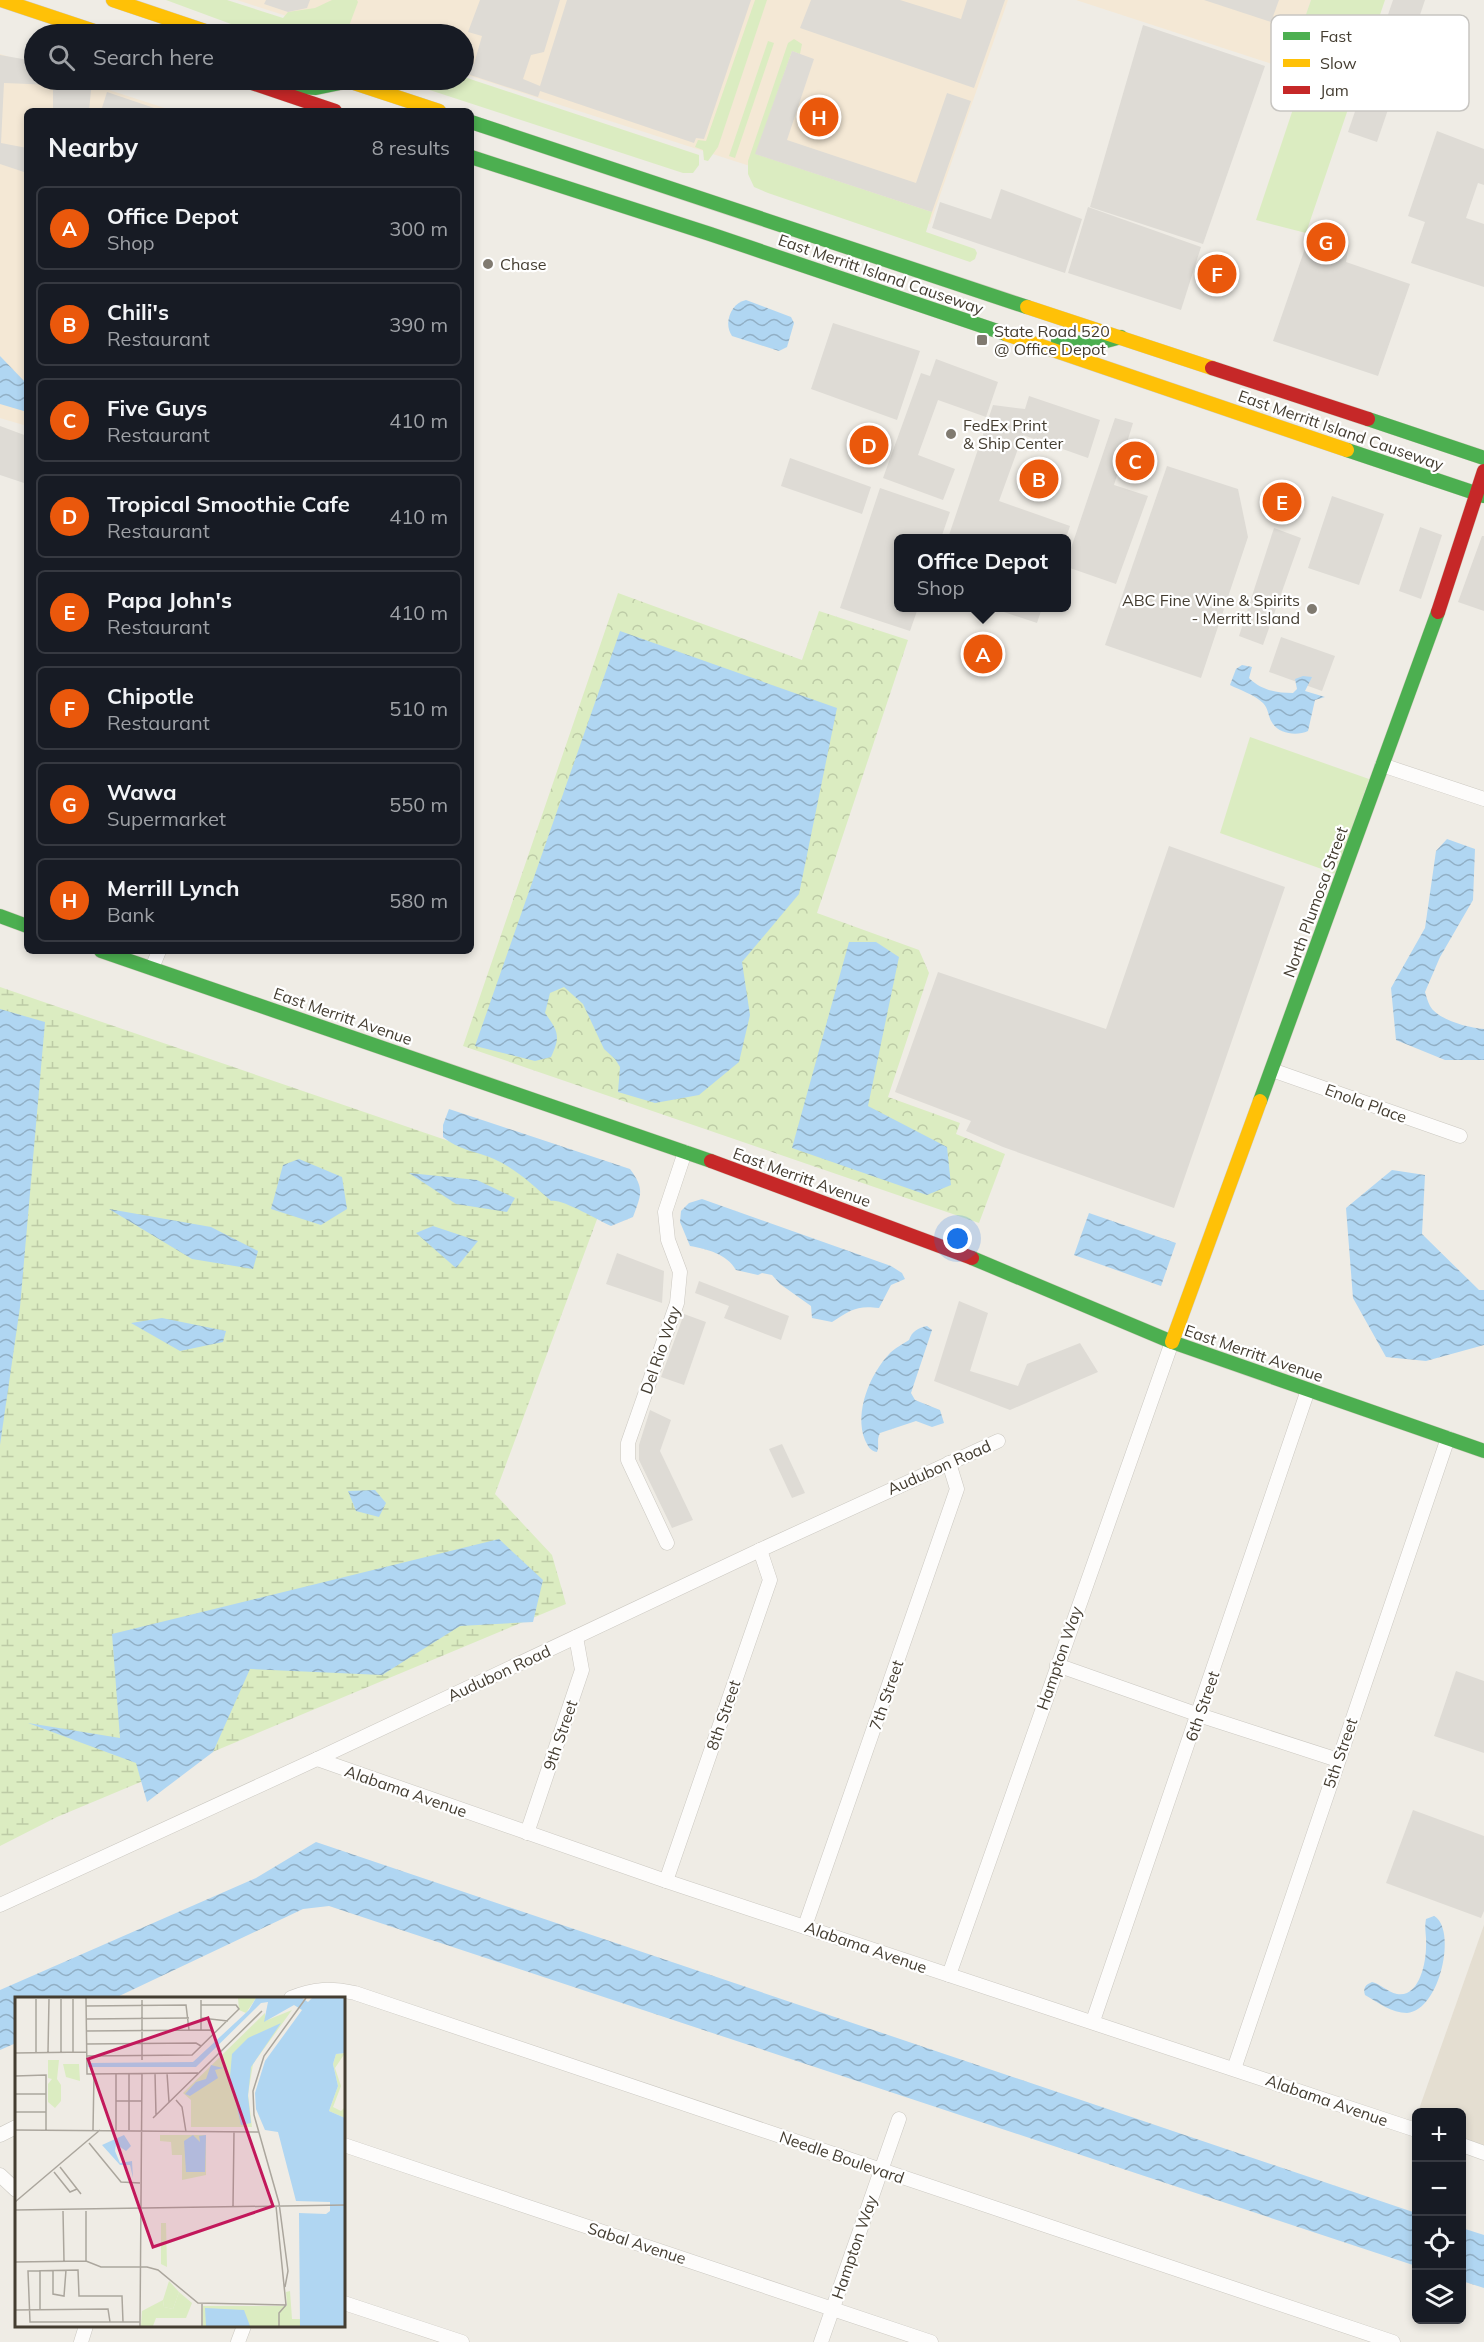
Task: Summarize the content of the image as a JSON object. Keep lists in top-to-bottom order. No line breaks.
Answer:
{"streets":{"main road":["East Merritt Island Causeway","North Plumosa Street","East Merritt Avenue"],"street":["Enola Place","Del Rio Way","Audubon Road","Hampton Way","7th Street","6th Street","8th Street","9th Street","5th Street","Alabama Avenue","Needle Boulevard","Sabal Avenue"]},"crossings":[["East Merritt Island Causeway","North Plumosa Street"],["North Plumosa Street","East Merritt Avenue"],["North Plumosa Street","Enola Place"],["North Plumosa Street","Hampton Way"],["East Merritt Avenue","Del Rio Way"],["East Merritt Avenue","Hampton Way"],["East Merritt Avenue","6th Street"],["East Merritt Avenue","5th Street"],["Audubon Road","7th Street"],["Audubon Road","8th Street"],["Audubon Road","9th Street"],["Audubon Road","Alabama Avenue"],["Hampton Way","Alabama Avenue"],["Hampton Way","Needle Boulevard"],["Hampton Way","Sabal Avenue"],["7th Street","Alabama Avenue"],["6th Street","Alabama Avenue"],["8th Street","Alabama Avenue"],["9th Street","Alabama Avenue"],["5th Street","Alabama Avenue"]],"places":{"other":["Chase","FedEx Print & Ship Center","ABC Fine Wine & Spirits - Merritt Island"],"transit":["State Road 520 @ Office Depot"]},"legend":["Fast","Slow","Jam"],"page":{"search":"Search here","pins":["H","G","F","D","C","B","E","A"],"heading":["Nearby","8 results"],"list":[{"mark":"A","name":"Office Depot","note":"Shop","value":"300 m"},{"mark":"B","name":"Chili's","note":"Restaurant","value":"390 m"},{"mark":"C","name":"Five Guys","note":"Restaurant","value":"410 m"},{"mark":"D","name":"Tropical Smoothie Cafe","note":"Restaurant","value":"410 m"},{"mark":"E","name":"Papa John's","note":"Restaurant","value":"410 m"},{"mark":"F","name":"Chipotle","note":"Restaurant","value":"510 m"},{"mark":"G","name":"Wawa","note":"Supermarket","value":"550 m"},{"mark":"H","name":"Merrill Lynch","note":"Bank","value":"580 m"}],"popup":["Office Depot","Shop"],"map_buttons":["+","−"]}}
